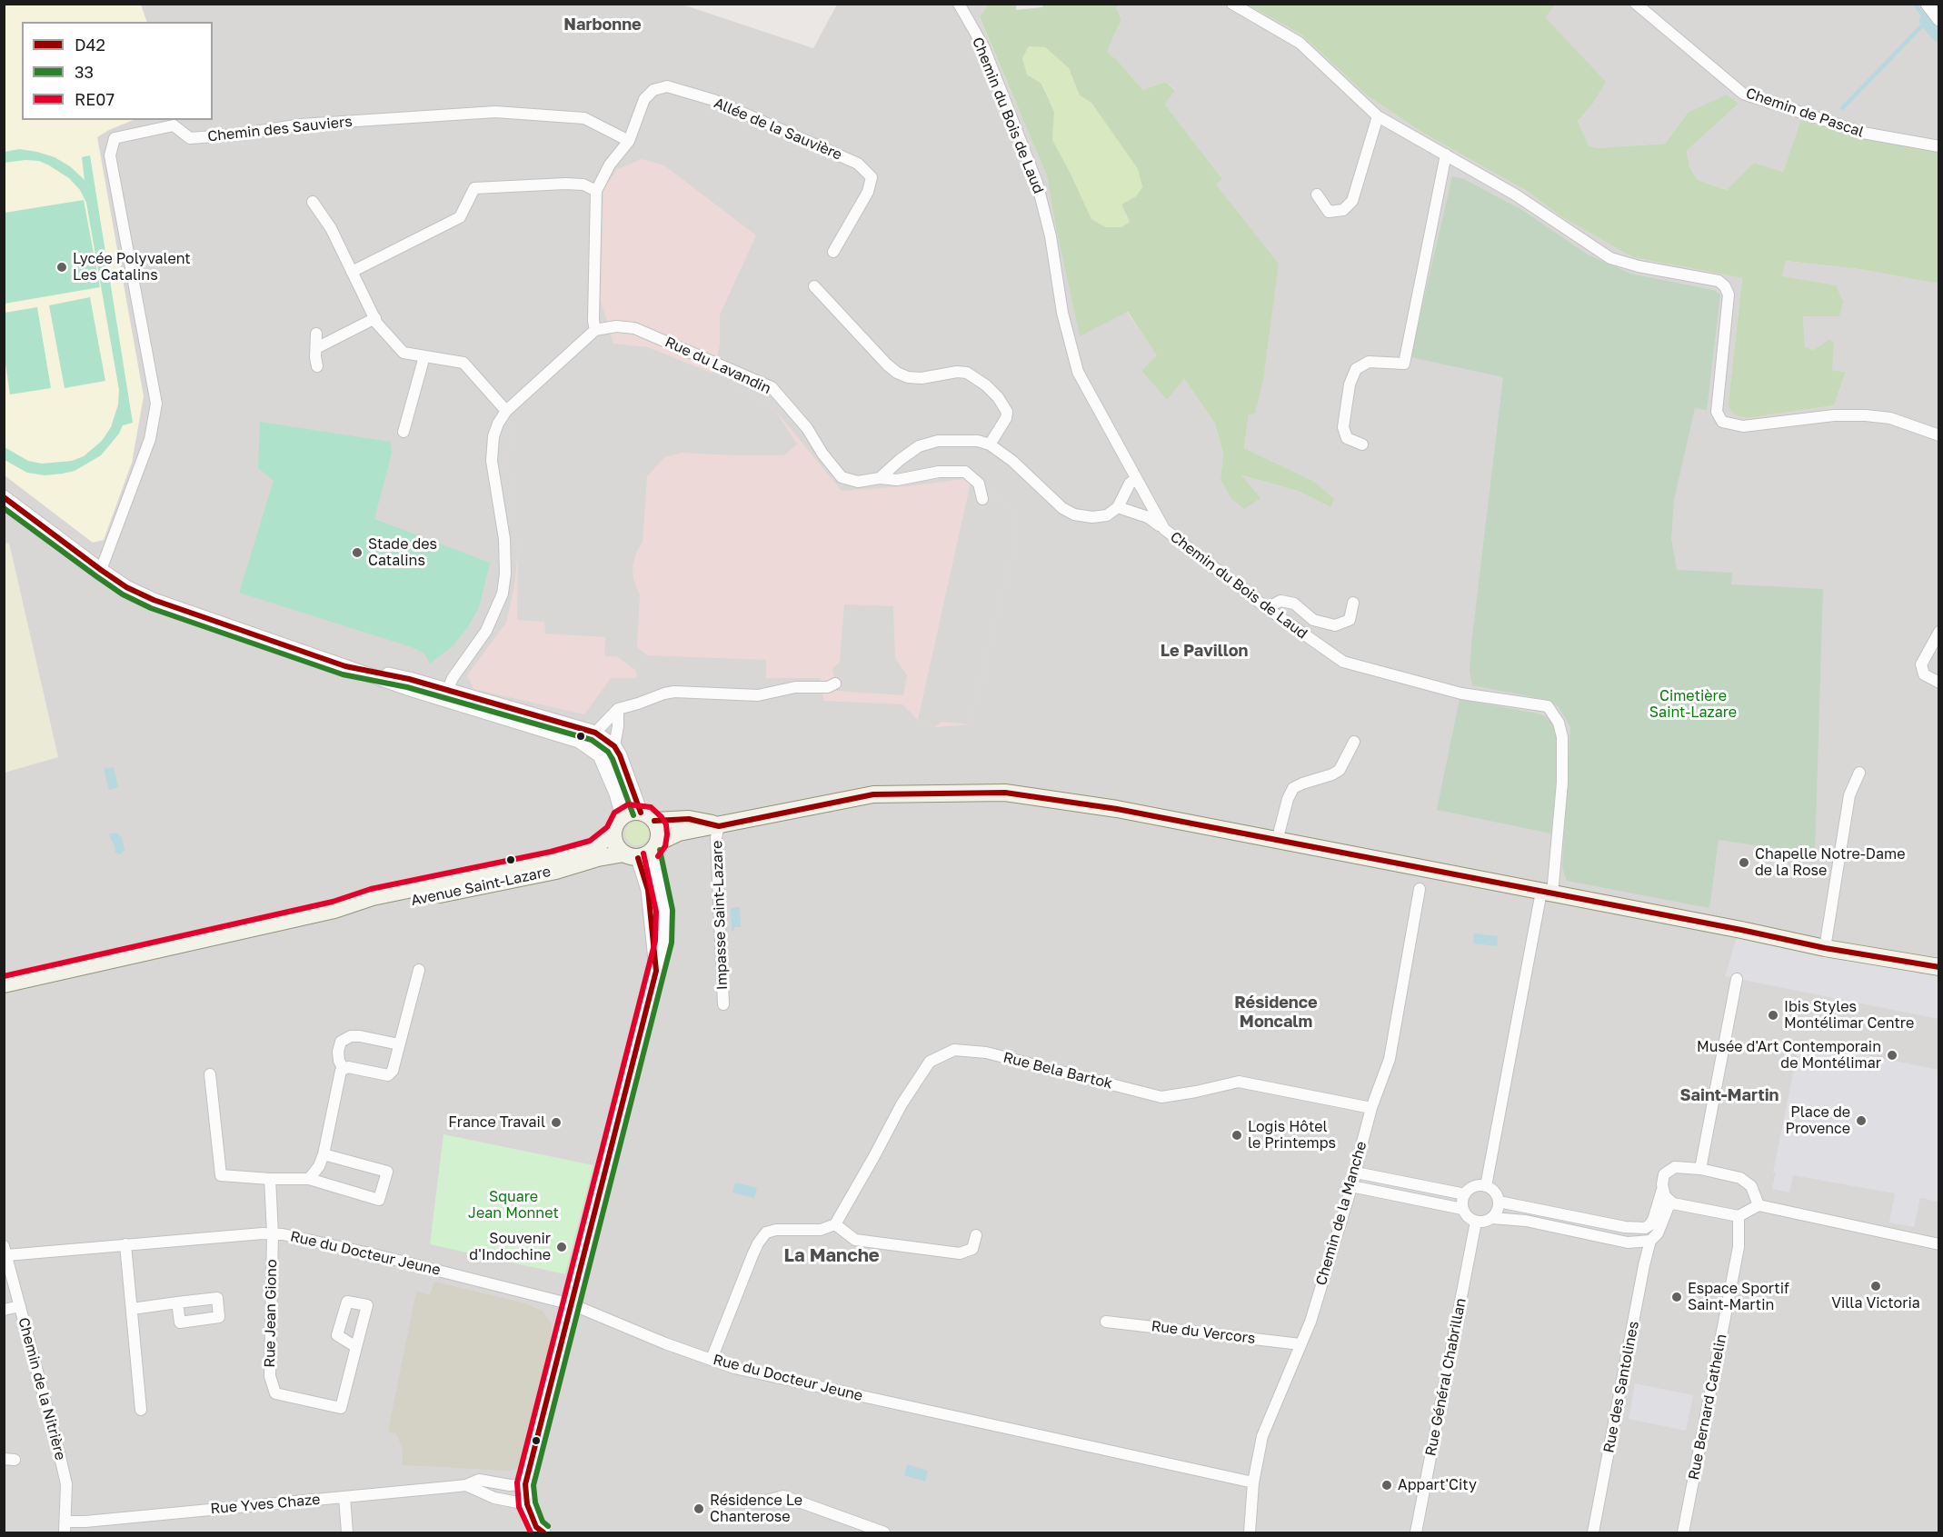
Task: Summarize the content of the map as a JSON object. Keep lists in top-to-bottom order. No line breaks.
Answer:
{"streets":{"main road":["Avenue Saint-Lazare"],"street":["Chemin de Pascal","Chemin du Bois de Laud","Chemin des Sauviers","Allée de la Sauvière","Rue du Lavandin","Impasse Saint-Lazare","Rue Bela Bartok","Chemin de la Manche","Rue du Docteur Jeune","Rue Jean Giono","Rue du Vercors","Rue Général Chabrillan","Rue des Santolines","Chemin de la Nitrière","Rue Bernard Cathelin","Rue Yves Chaze"]},"crossings":[["Chemin du Bois de Laud","Avenue Saint-Lazare"],["Chemin des Sauviers","Allée de la Sauvière"],["Avenue Saint-Lazare","Impasse Saint-Lazare"],["Rue Bela Bartok","Chemin de la Manche"],["Chemin de la Manche","Rue du Docteur Jeune"],["Chemin de la Manche","Rue du Vercors"],["Rue du Docteur Jeune","Rue Jean Giono"],["Rue du Docteur Jeune","Chemin de la Nitrière"],["Chemin de la Nitrière","Rue Yves Chaze"]],"districts":["Narbonne","Le Pavillon","Résidence Moncalm","Saint-Martin","La Manche"],"parks":["Cimetière Saint-Lazare","Square Jean Monnet"],"places":["Lycée Polyvalent Les Catalins","Stade des Catalins","Chapelle Notre-Dame de la Rose","Ibis Styles Montélimar Centre","Musée d'Art Contemporain de Montélimar","Place de Provence","France Travail","Logis Hôtel le Printemps","Souvenir d'Indochine","Villa Victoria","Espace Sportif Saint-Martin","Appart'City","Résidence Le Chanterose"],"lines":["transit line D42","transit line 33","transit line RE07"],"legend":["D42","33","RE07"]}
